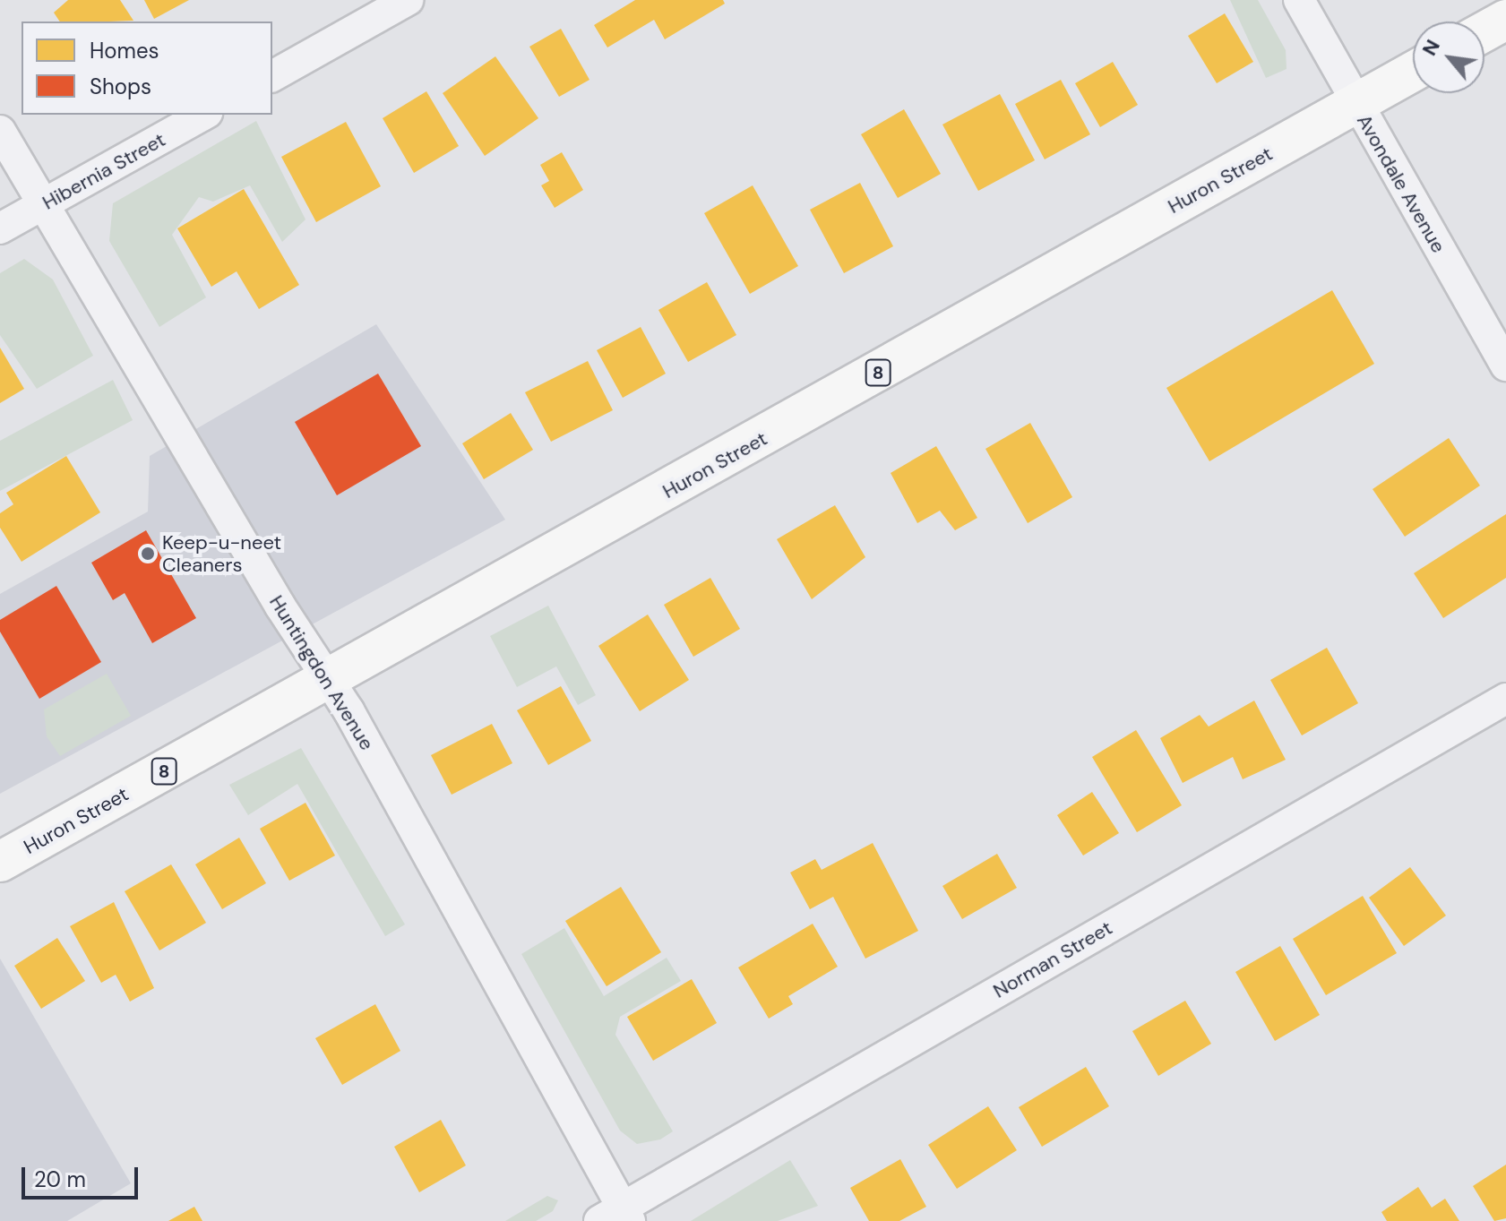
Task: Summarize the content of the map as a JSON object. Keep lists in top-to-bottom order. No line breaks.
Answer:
{"streets":{"main road":["Huron Street","8"],"street":["Hibernia Street","Avondale Avenue","Huntingdon Avenue","Norman Street"]},"crossings":[["Hibernia Street","Huntingdon Avenue"],["Huron Street","Avondale Avenue"],["Huron Street","Huntingdon Avenue"],["Huntingdon Avenue","Norman Street"]],"places":["Keep-u-neet Cleaners"],"legend":["Homes","Shops"],"scale_bar":"20 m","north":"top left"}
